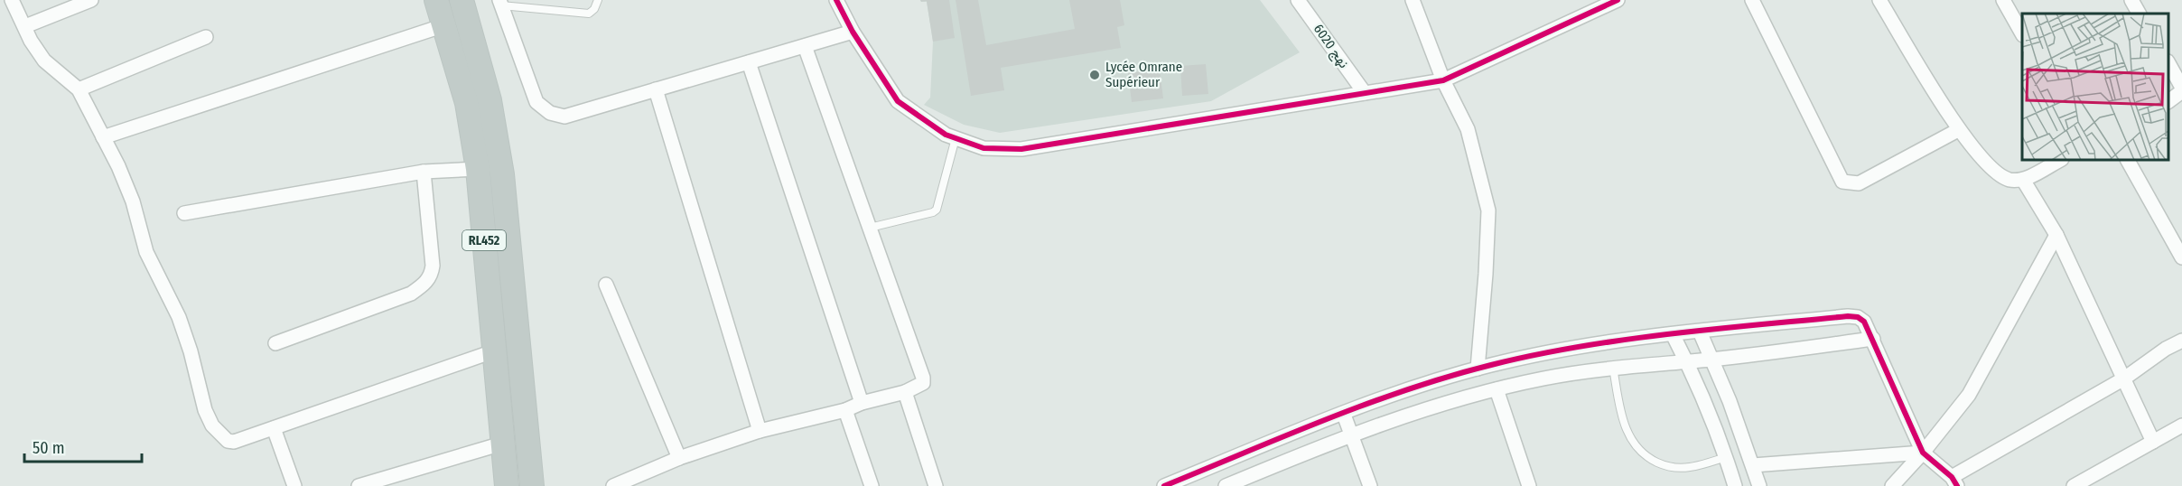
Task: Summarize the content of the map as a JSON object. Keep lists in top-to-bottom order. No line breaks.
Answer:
{"streets":{"highway":["RL452"],"street":["نهج 6020"]},"places":["Lycée Omrane Supérieur"],"scale_bar":"50 m"}
